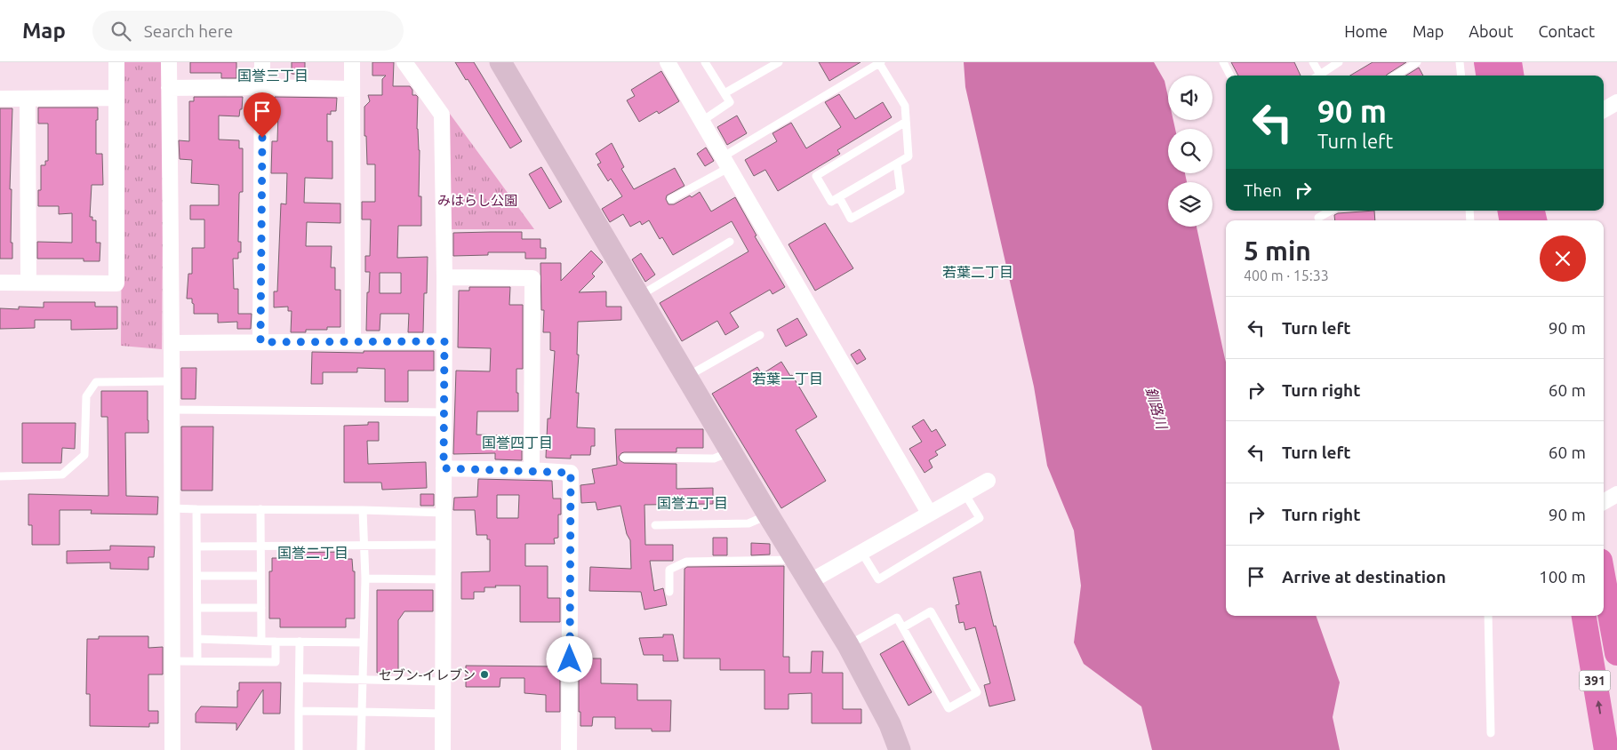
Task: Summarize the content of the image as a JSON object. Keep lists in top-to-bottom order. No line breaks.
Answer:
{"streets":{"highway":["391"]},"districts":["国誉三丁目","若葉二丁目","若葉一丁目","国誉四丁目","国誉五丁目","国誉二丁目"],"water":["釧路川"],"parks":["みはらし公園"],"places":["セブン-イレブン"],"page":{"header":"Map","search":"Search here","nav":["Home","Map","About","Contact"],"turn":["90 m","Turn left"],"then":"Then","heading":["5 min","400 m · 15:33"],"list":[{"name":"Turn left","value":"90 m"},{"name":"Turn right","value":"60 m"},{"name":"Turn left","value":"60 m"},{"name":"Turn right","value":"90 m"},{"name":"Arrive at destination","value":"100 m"}]}}
